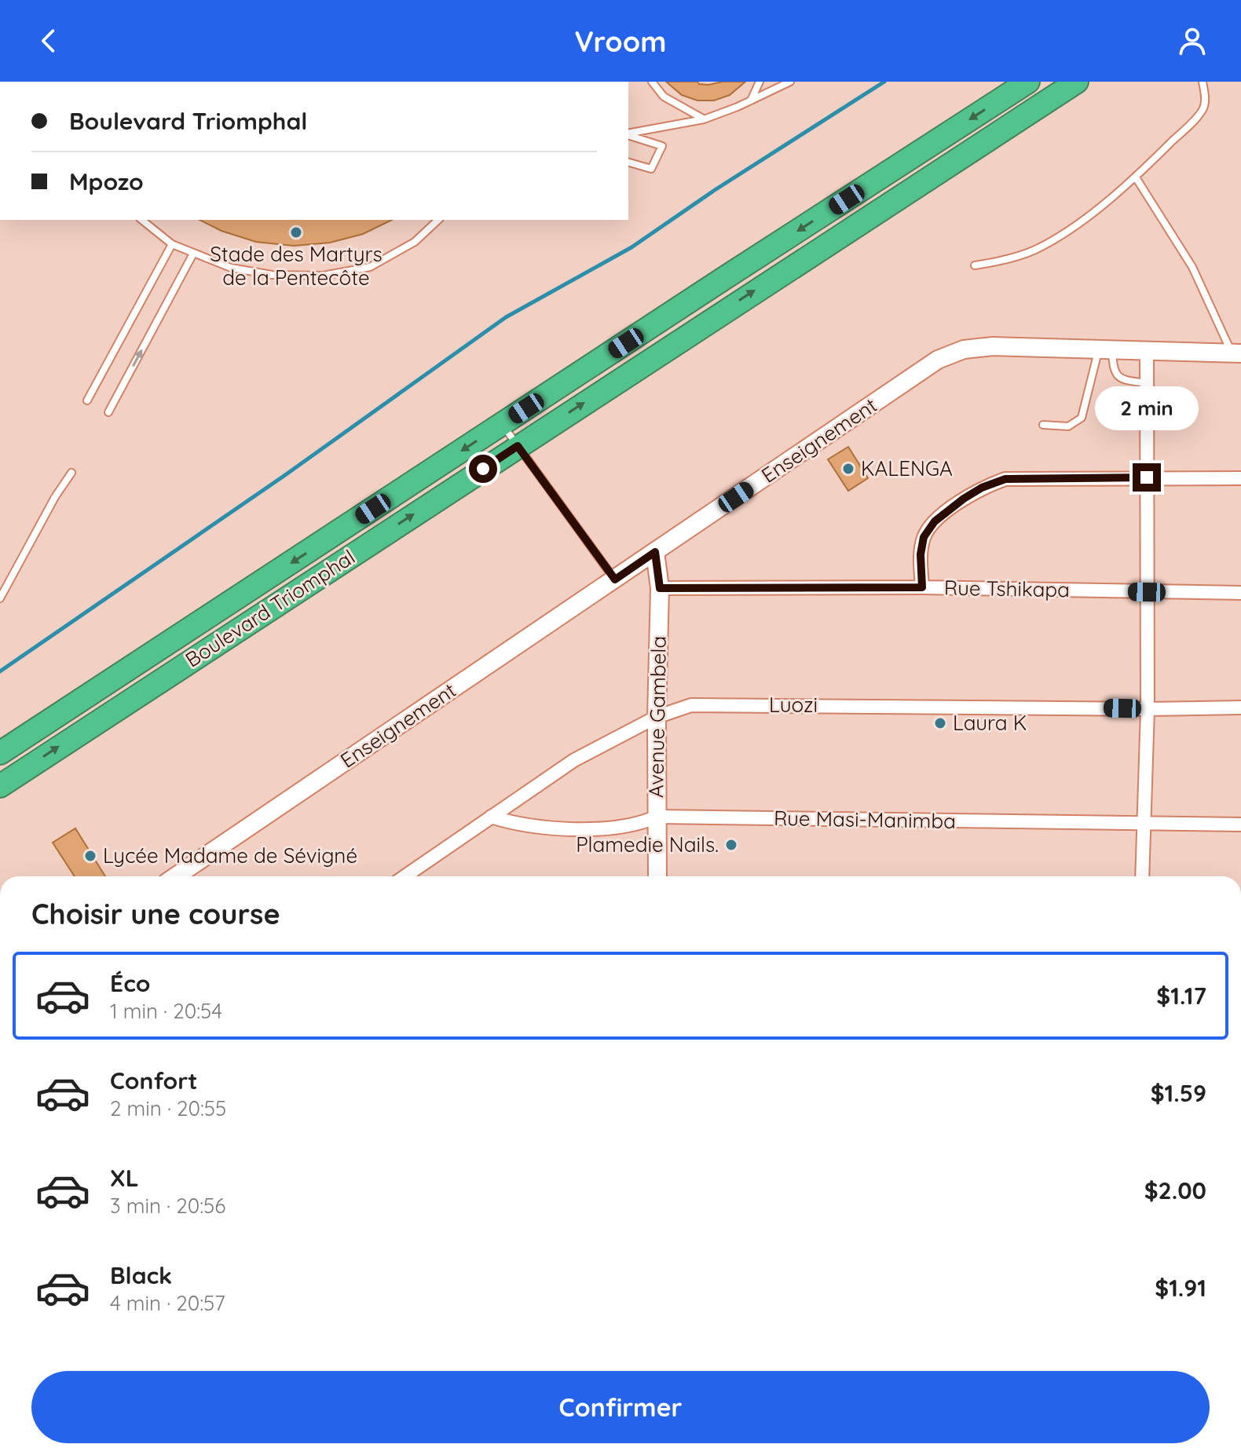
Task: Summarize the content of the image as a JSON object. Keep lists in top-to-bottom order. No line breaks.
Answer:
{"streets":{"highway":["Boulevard Triomphal"],"street":["Enseignement","Rue Tshikapa","Luozi","Avenue Gambela","Rue Masi-Manimba"]},"crossings":[["Enseignement","Avenue Gambela"],["Rue Tshikapa","Avenue Gambela"],["Luozi","Avenue Gambela"],["Luozi","Rue Masi-Manimba"],["Avenue Gambela","Rue Masi-Manimba"]],"places":["Stade des Martyrs de la Pentecôte","KALENGA","Laura K","Plamedie Nails.","Lycée Madame de Sévigné"],"page":{"header":"Vroom","banner":["Boulevard Triomphal","Mpozo"],"bubble":"2 min","heading":"Choisir une course","list":[{"name":"Éco","note":"1 min · 20:54","value":"$1.17"},{"name":"Confort","note":"2 min · 20:55","value":"$1.59"},{"name":"XL","note":"3 min · 20:56","value":"$2.00"},{"name":"Black","note":"4 min · 20:57","value":"$1.91"}],"buttons":"Confirmer"}}
